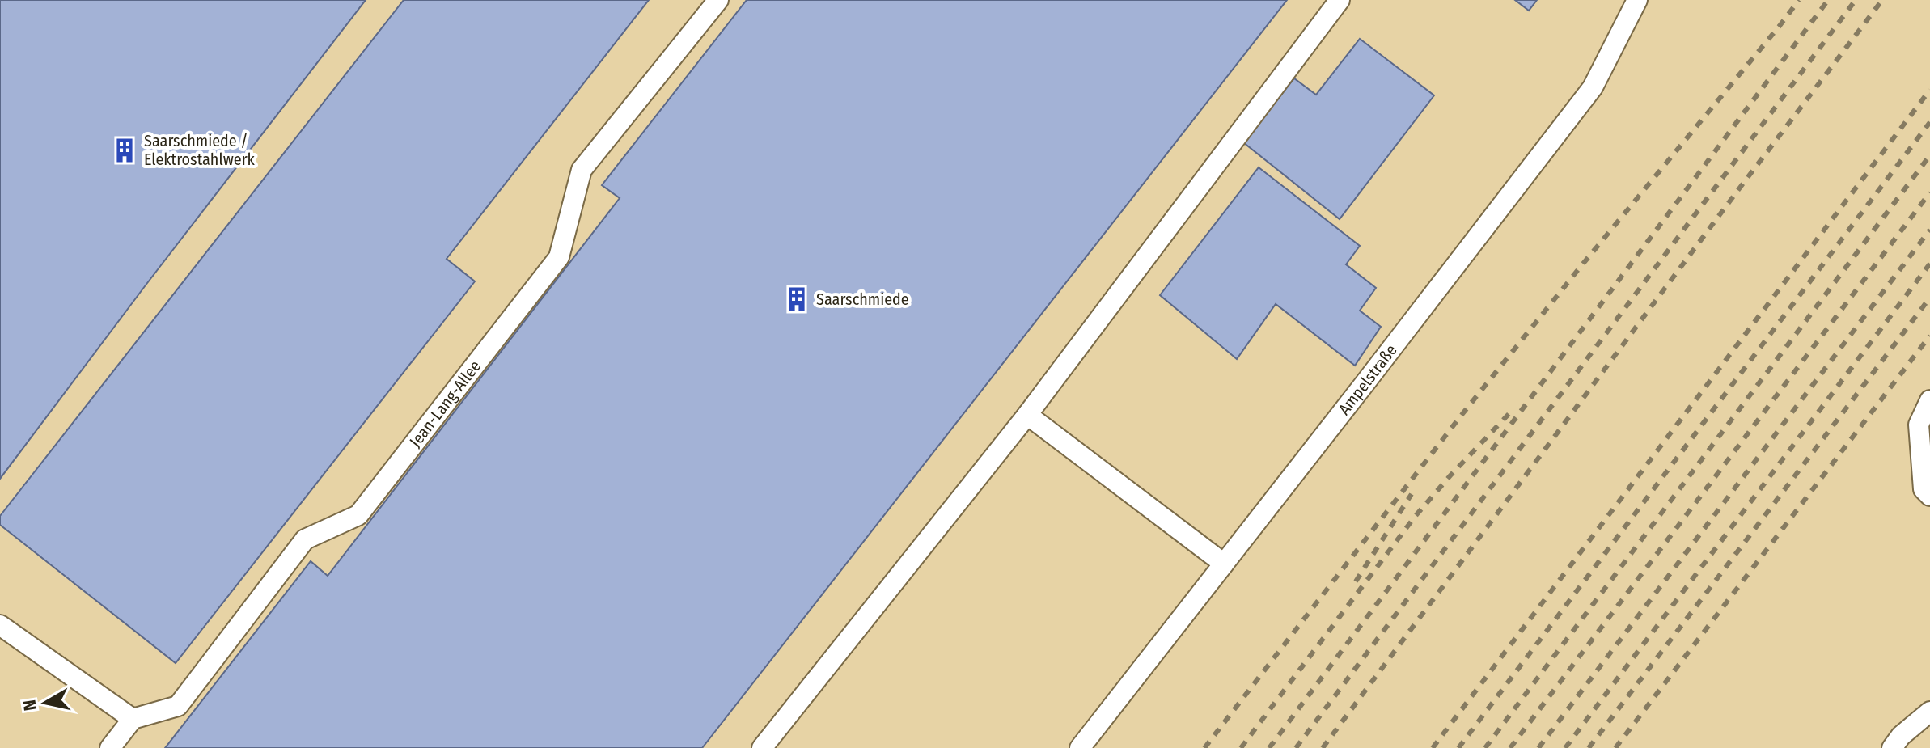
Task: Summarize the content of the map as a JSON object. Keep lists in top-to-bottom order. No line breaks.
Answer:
{"streets":{"lane":["Ampelstraße","Jean-Lang-Allee"]},"places":{"building":["Saarschmiede / Elektrostahlwerk","Saarschmiede"]},"north":"left"}
